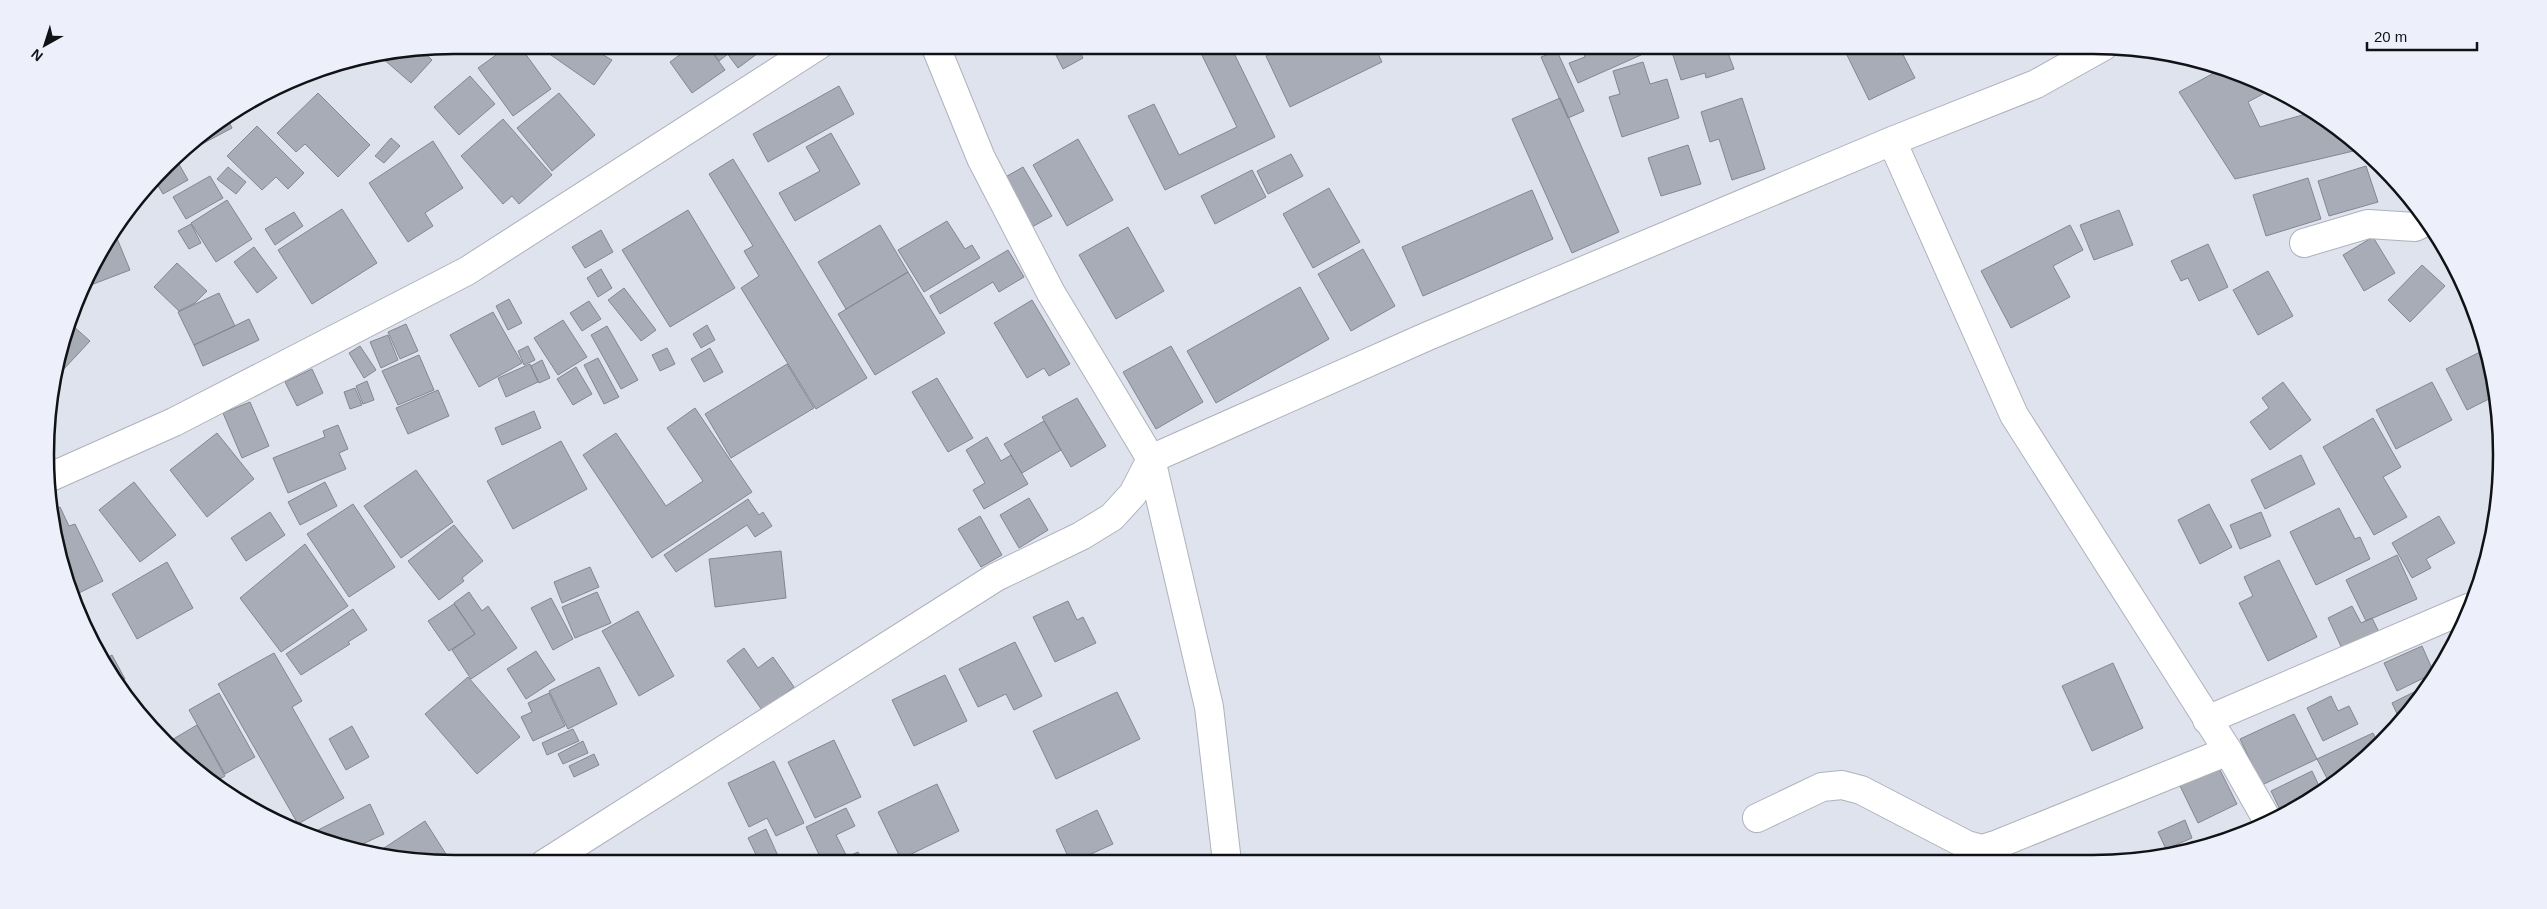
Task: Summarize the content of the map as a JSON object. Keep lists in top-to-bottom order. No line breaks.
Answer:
{"scale_bar":"20 m","north":"bottom left"}
